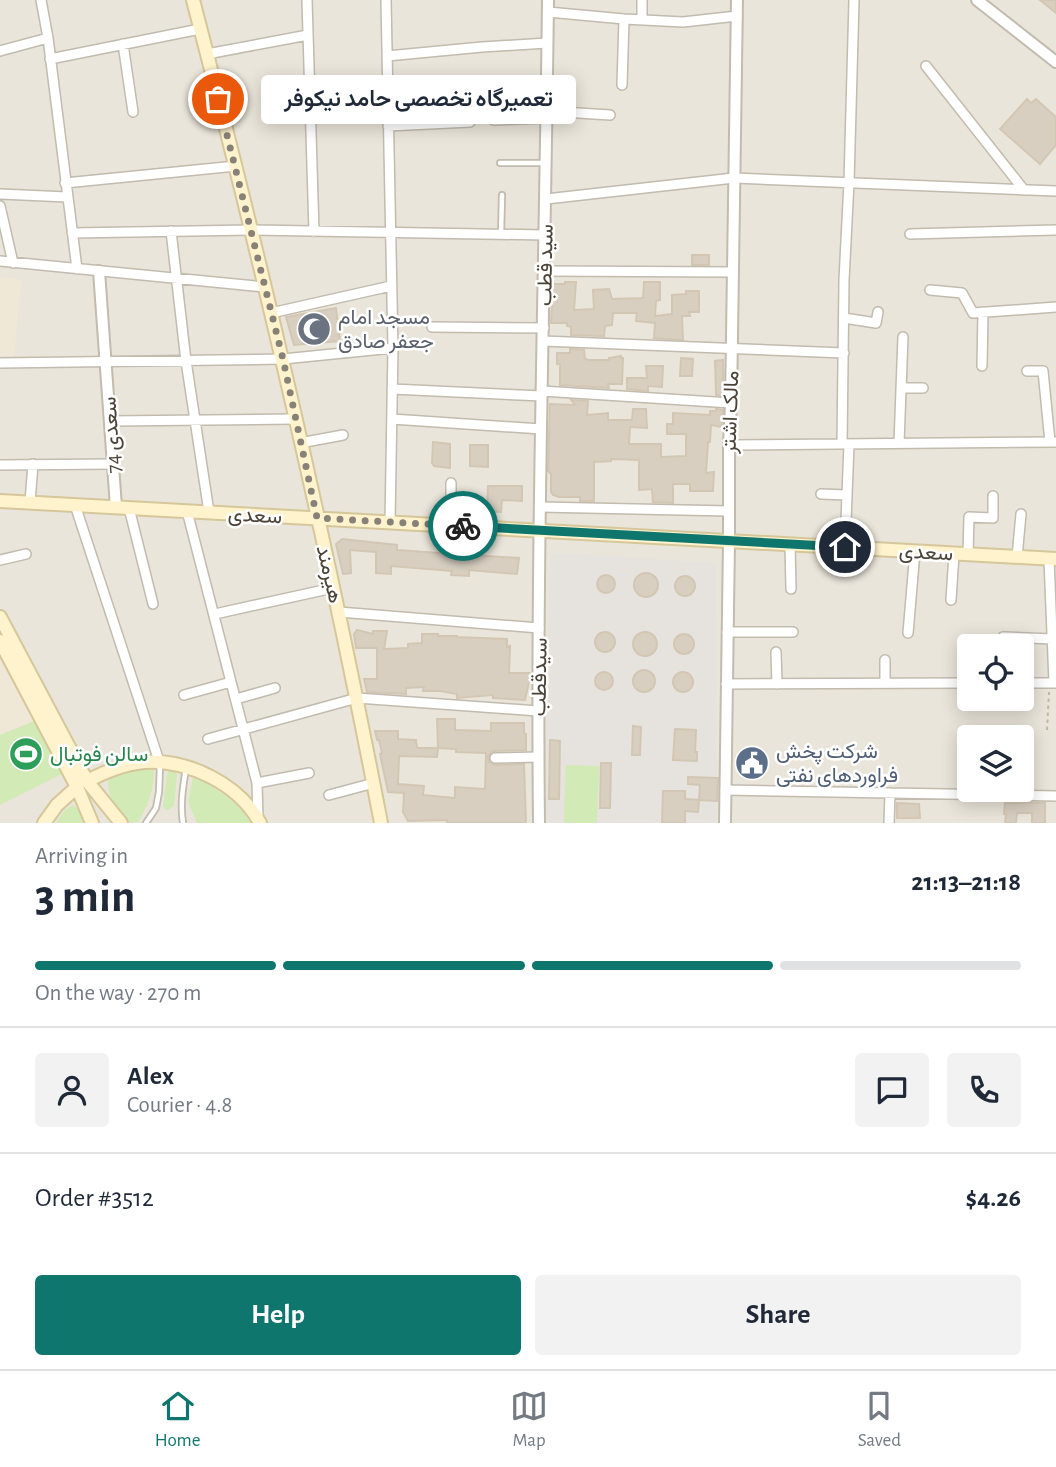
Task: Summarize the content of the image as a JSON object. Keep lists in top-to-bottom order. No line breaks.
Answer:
{"streets":{"main road":["سعدی","هیرمند"],"street":["سید قطب","مالک اشتر","سعدی 74","سیدقطب"]},"crossings":[["سید قطب","سعدی"],["سید قطب","سیدقطب"],["مالک اشتر","سعدی"],["سعدی 74","سعدی"],["سعدی","هیرمند"],["سعدی","سیدقطب"]],"places":{"other":["تعمیرگاه تخصصی حامد نیکوفر"],"mosque":["مسجد امام جعفر صادق"],"sports":["سالن فوتبال"],"public building":["شرکت پخش فراوردهای نفتی"]},"page":{"bubble":"تعمیرگاه تخصصی حامد نیکوفر","heading":["3 min","Arriving in","21:13–21:18"],"panel":["Alex","Courier · 4.8","Order #3512","$4.26"],"bar":"On the way · 270 m","buttons":["Help","Share"],"tabs":["Home","Map","Saved"]}}
